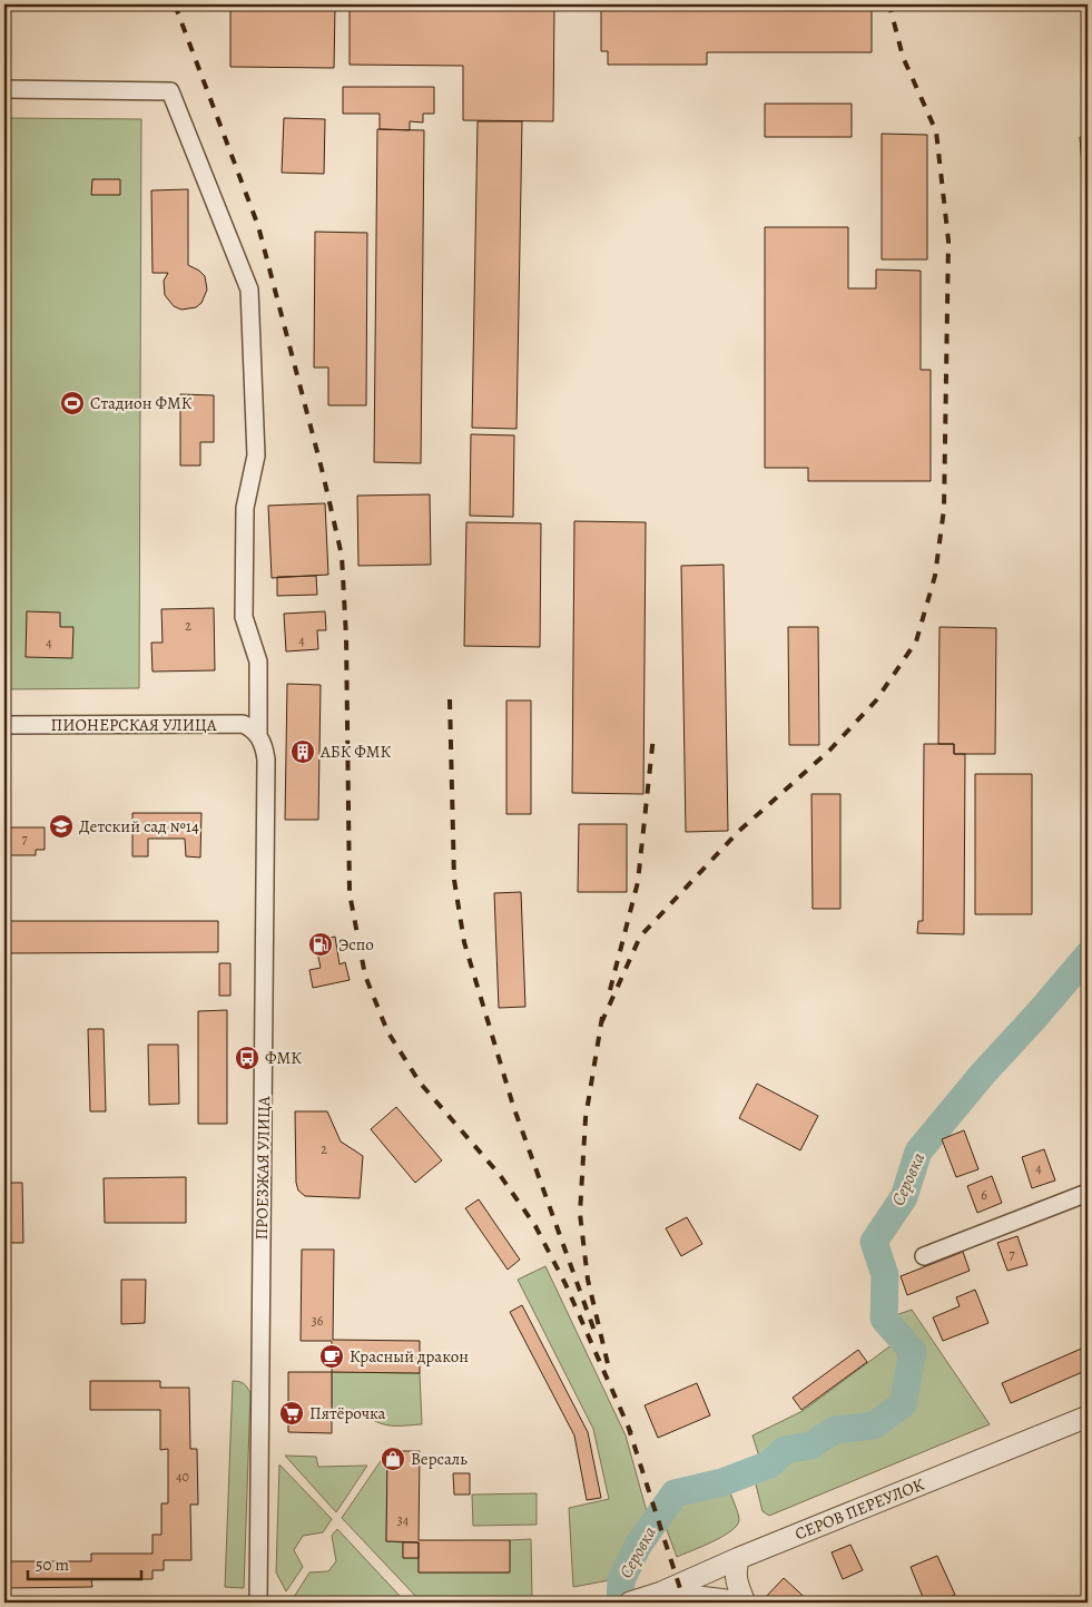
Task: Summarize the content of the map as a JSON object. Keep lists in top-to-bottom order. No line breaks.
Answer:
{"streets":{"street":["ПИОНЕРСКАЯ УЛИЦА","ПРОЕЗЖАЯ УЛИЦА","СЕРОВ ПЕРЕУЛОК"]},"crossings":[["ПИОНЕРСКАЯ УЛИЦА","ПРОЕЗЖАЯ УЛИЦА"]],"water":["Серовка"],"places":{"sports":["Стадион ФМК"],"building":["АБК ФМК"],"school or university":["Детский сад №14"],"fuel station":["Эспо"],"bus stop":["ФМК"],"cafe":["Красный дракон"],"supermarket":["Пятёрочка"],"shop":["Версаль"]},"house_numbers":["2","4","4","7","2","4","6","7","36","40","34"],"scale_bar":"50 m"}
